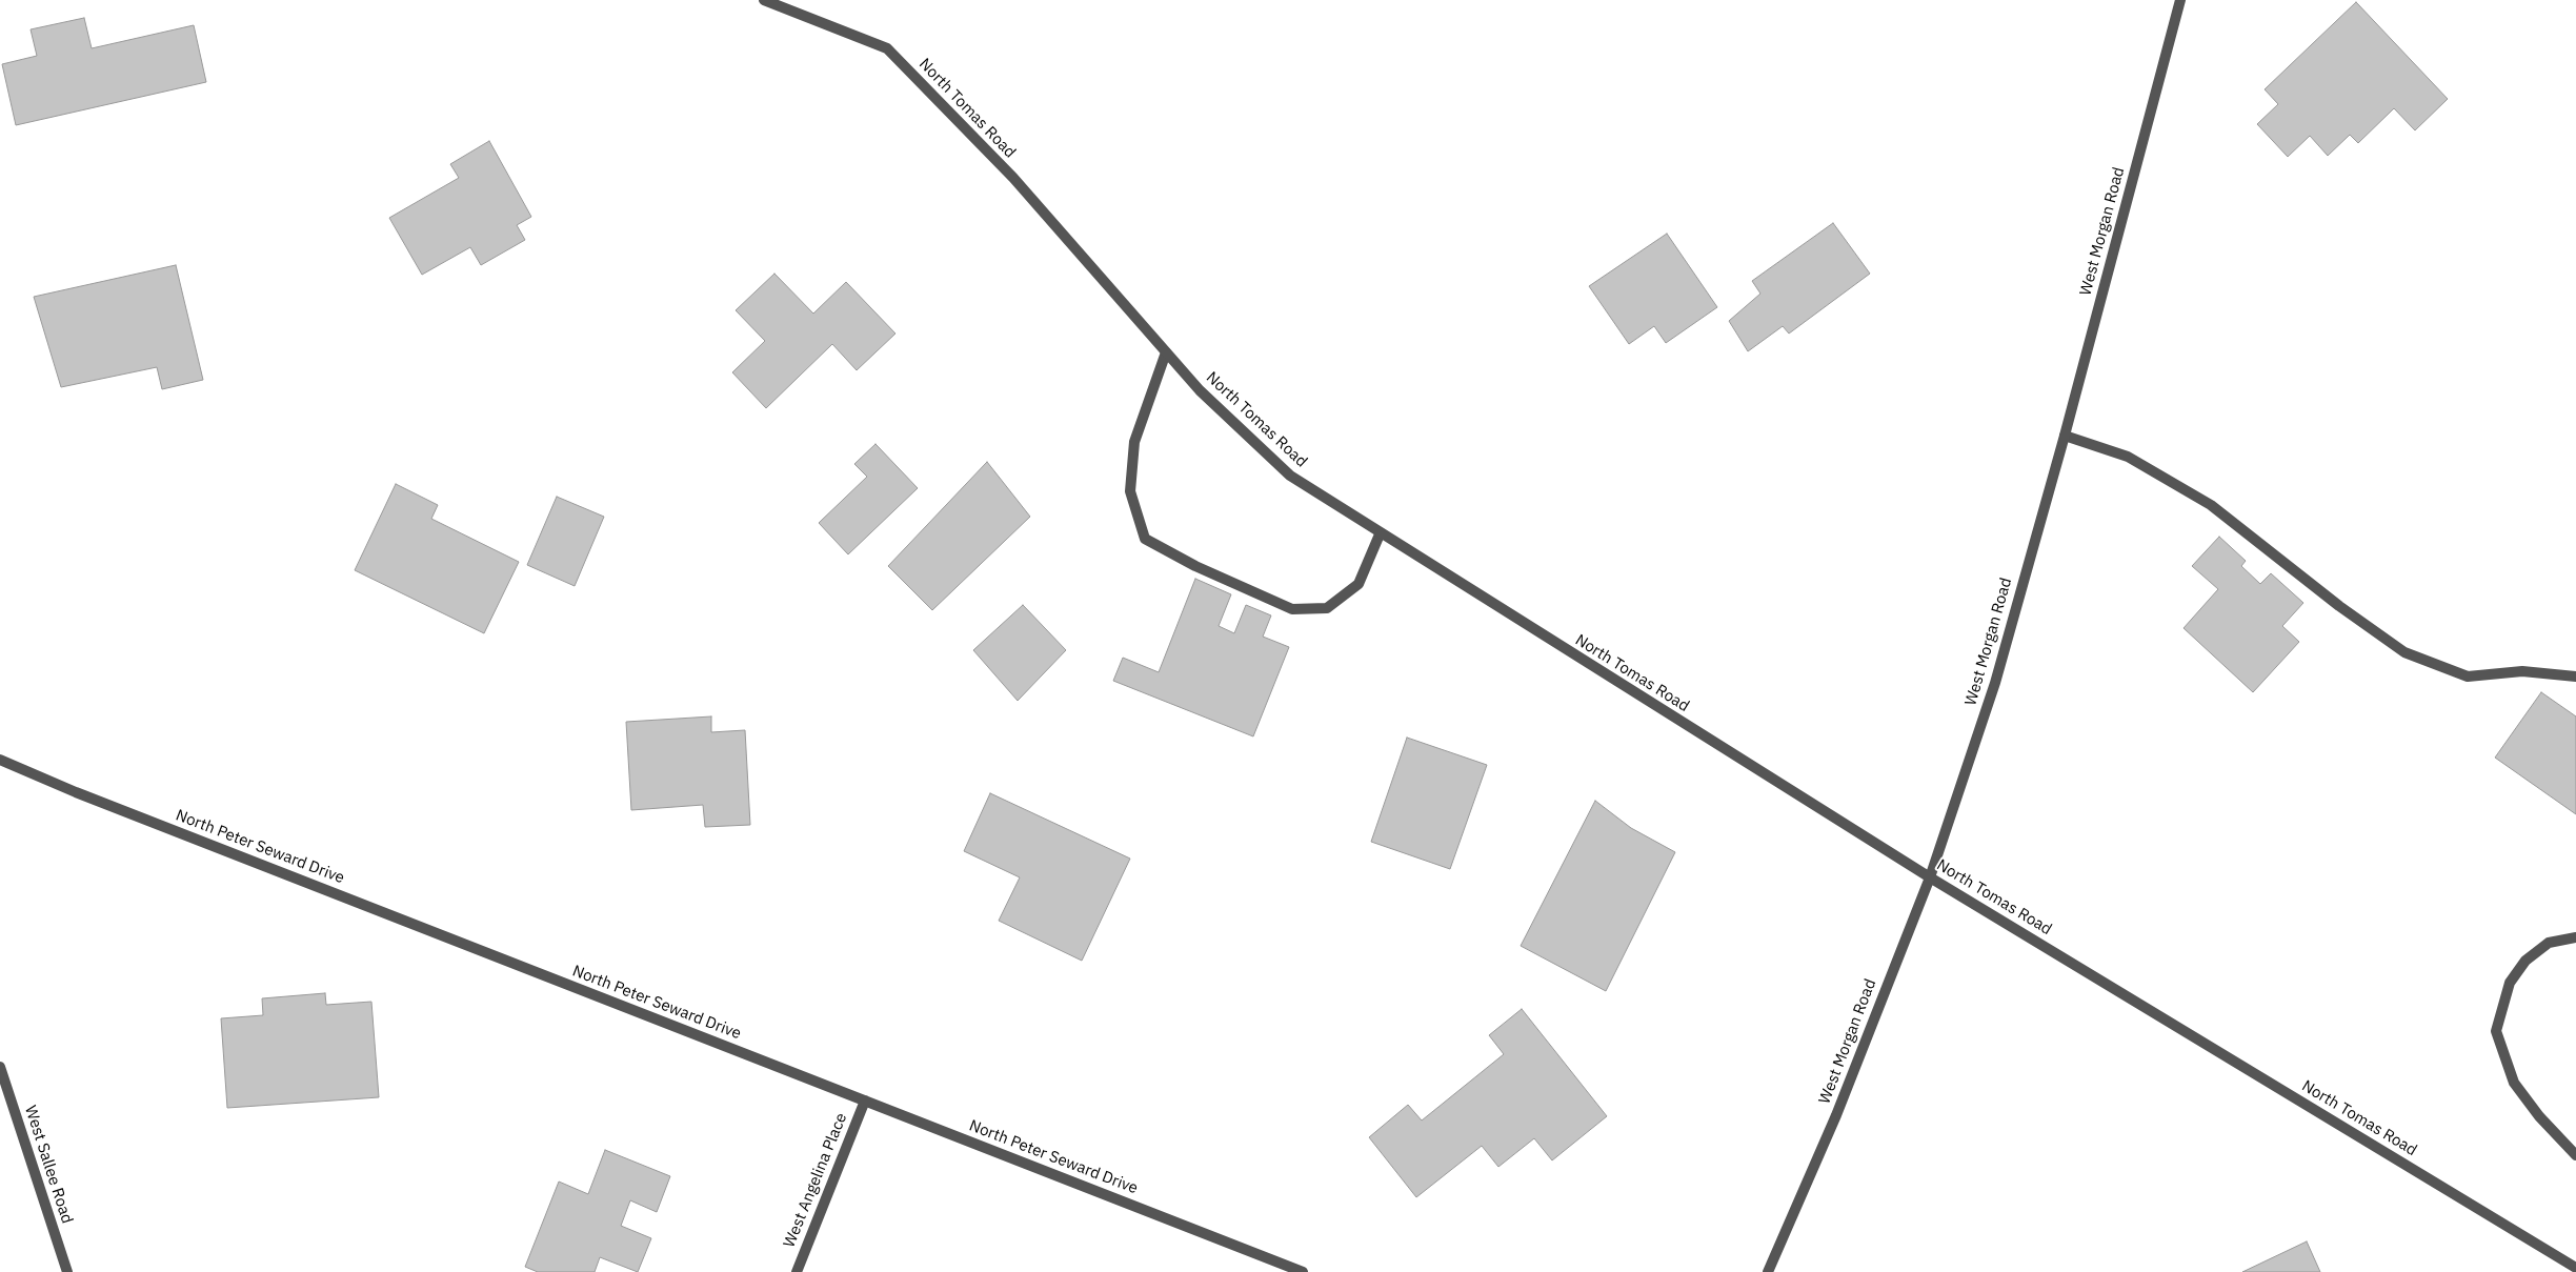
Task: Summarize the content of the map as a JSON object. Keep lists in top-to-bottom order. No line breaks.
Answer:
{"streets":{"street":["North Tomas Road","West Morgan Road","North Peter Seward Drive","West Sallee Road","West Angelina Place"]},"crossings":[["North Tomas Road","West Morgan Road"],["North Peter Seward Drive","West Angelina Place"]]}
